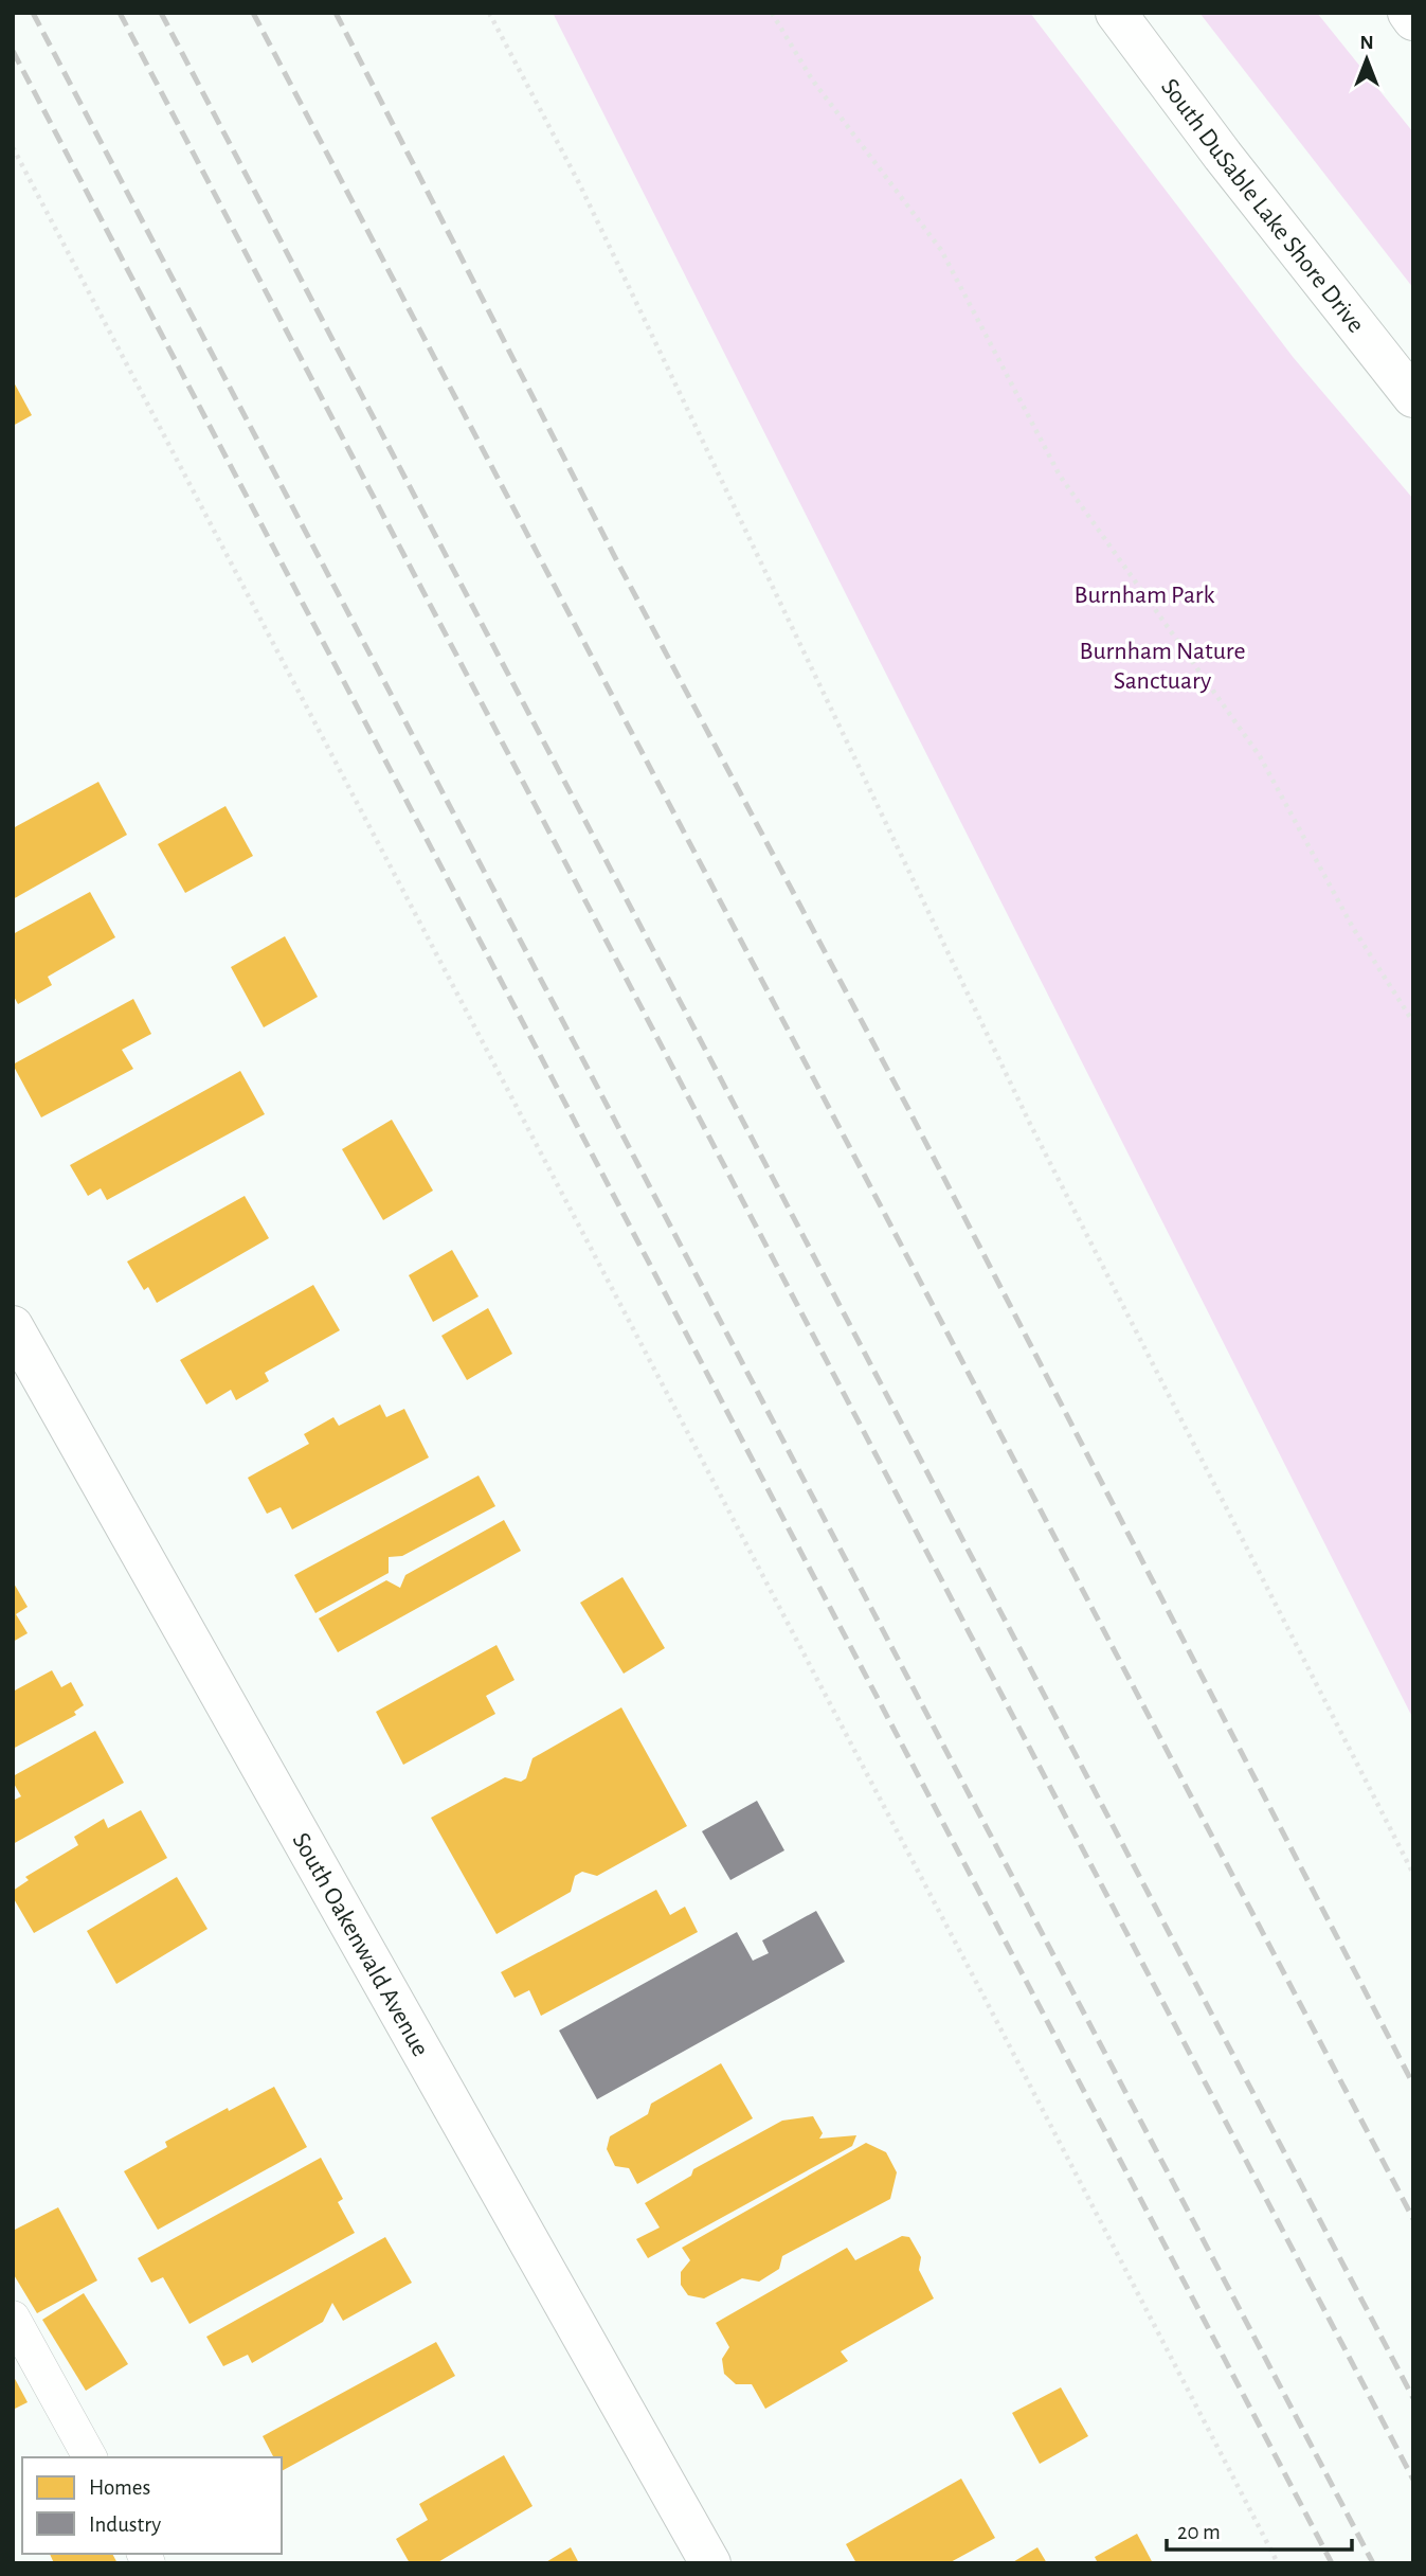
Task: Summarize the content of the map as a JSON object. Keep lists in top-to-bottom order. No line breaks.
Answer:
{"streets":{"main road":["South DuSable Lake Shore Drive","South Oakenwald Avenue"]},"parks":["Burnham Park","Burnham Nature Sanctuary"],"legend":["Homes","Industry"],"scale_bar":"20 m","north":"top"}
